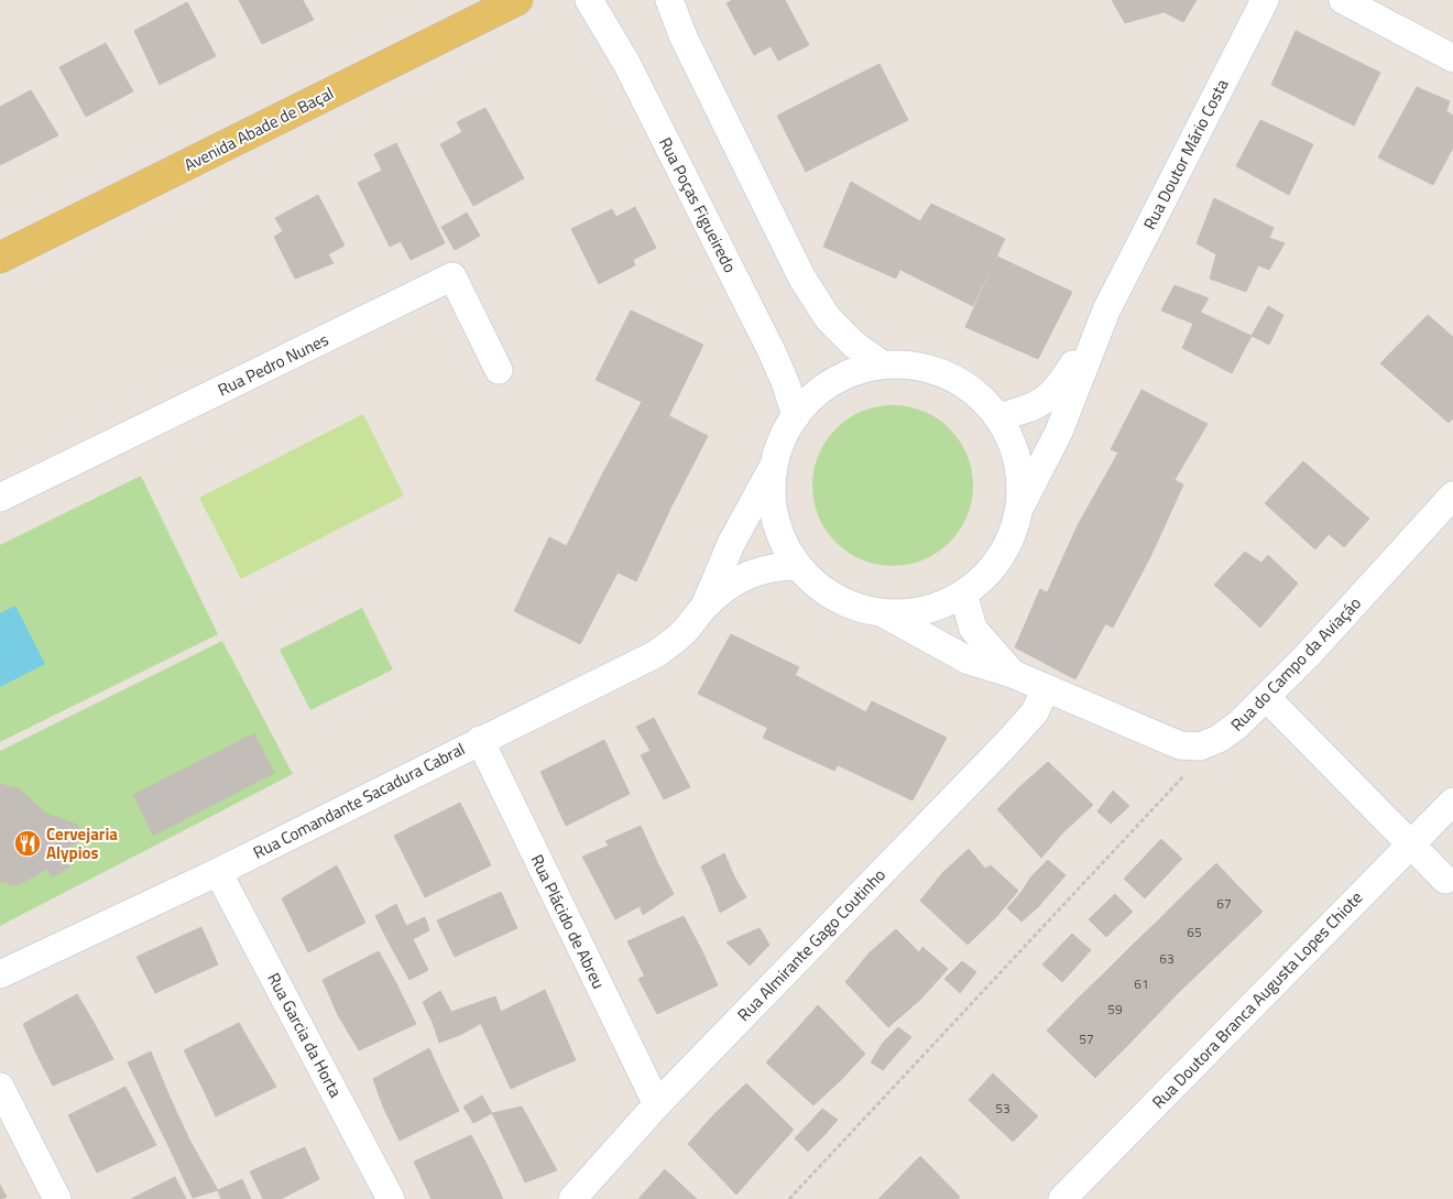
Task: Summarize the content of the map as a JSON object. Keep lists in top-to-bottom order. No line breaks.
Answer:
{"streets":{"main road":["Avenida Abade de Baçal"],"street":["Rua Doutor Mário Costa","Rua Poças Figueiredo","Rua Pedro Nunes","Rua do Campo da Aviaçáo","Rua Comandante Sacadura Cabral","Rua Plácido de Abreu","Rua Almirante Gago Coutinho","Rua Doutora Branca Augusta Lopes Chiote","Rua Garcia da Horta"]},"crossings":[["Rua do Campo da Aviaçáo","Rua Almirante Gago Coutinho"],["Rua Comandante Sacadura Cabral","Rua Plácido de Abreu"],["Rua Comandante Sacadura Cabral","Rua Garcia da Horta"],["Rua Plácido de Abreu","Rua Almirante Gago Coutinho"]],"places":{"restaurant":["Cervejaria Alypios"]},"house_numbers":["67","65","63","61","59","57","53"]}
